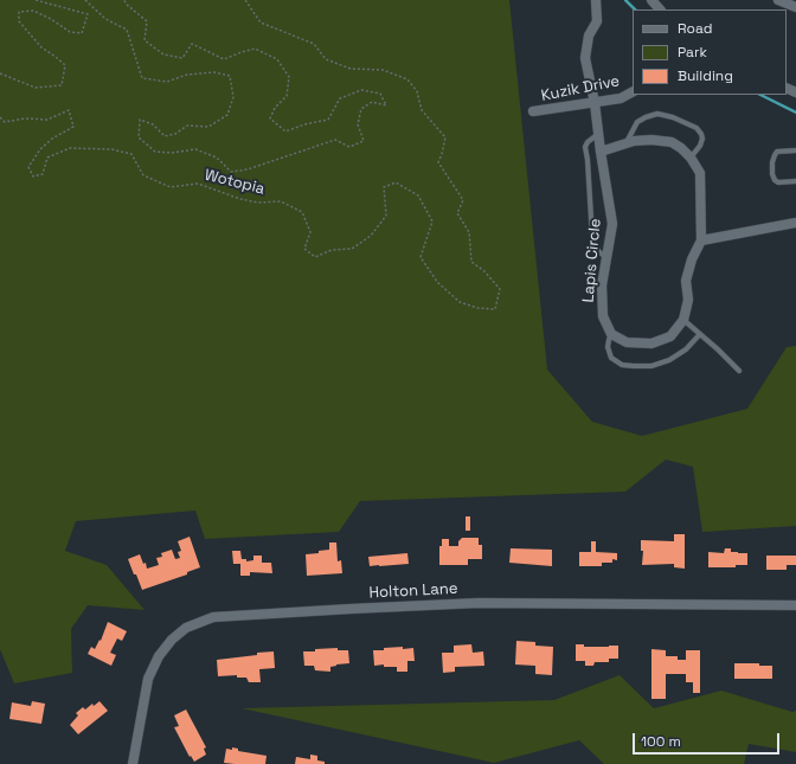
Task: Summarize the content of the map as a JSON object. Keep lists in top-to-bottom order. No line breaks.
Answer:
{"streets":{"street":["Kuzik Drive","Lapis Circle","Holton Lane"],"path":["Wotopia"]},"crossings":[["Kuzik Drive","Lapis Circle"]],"legend":["Road","Park","Building"],"scale_bar":"100 m"}
